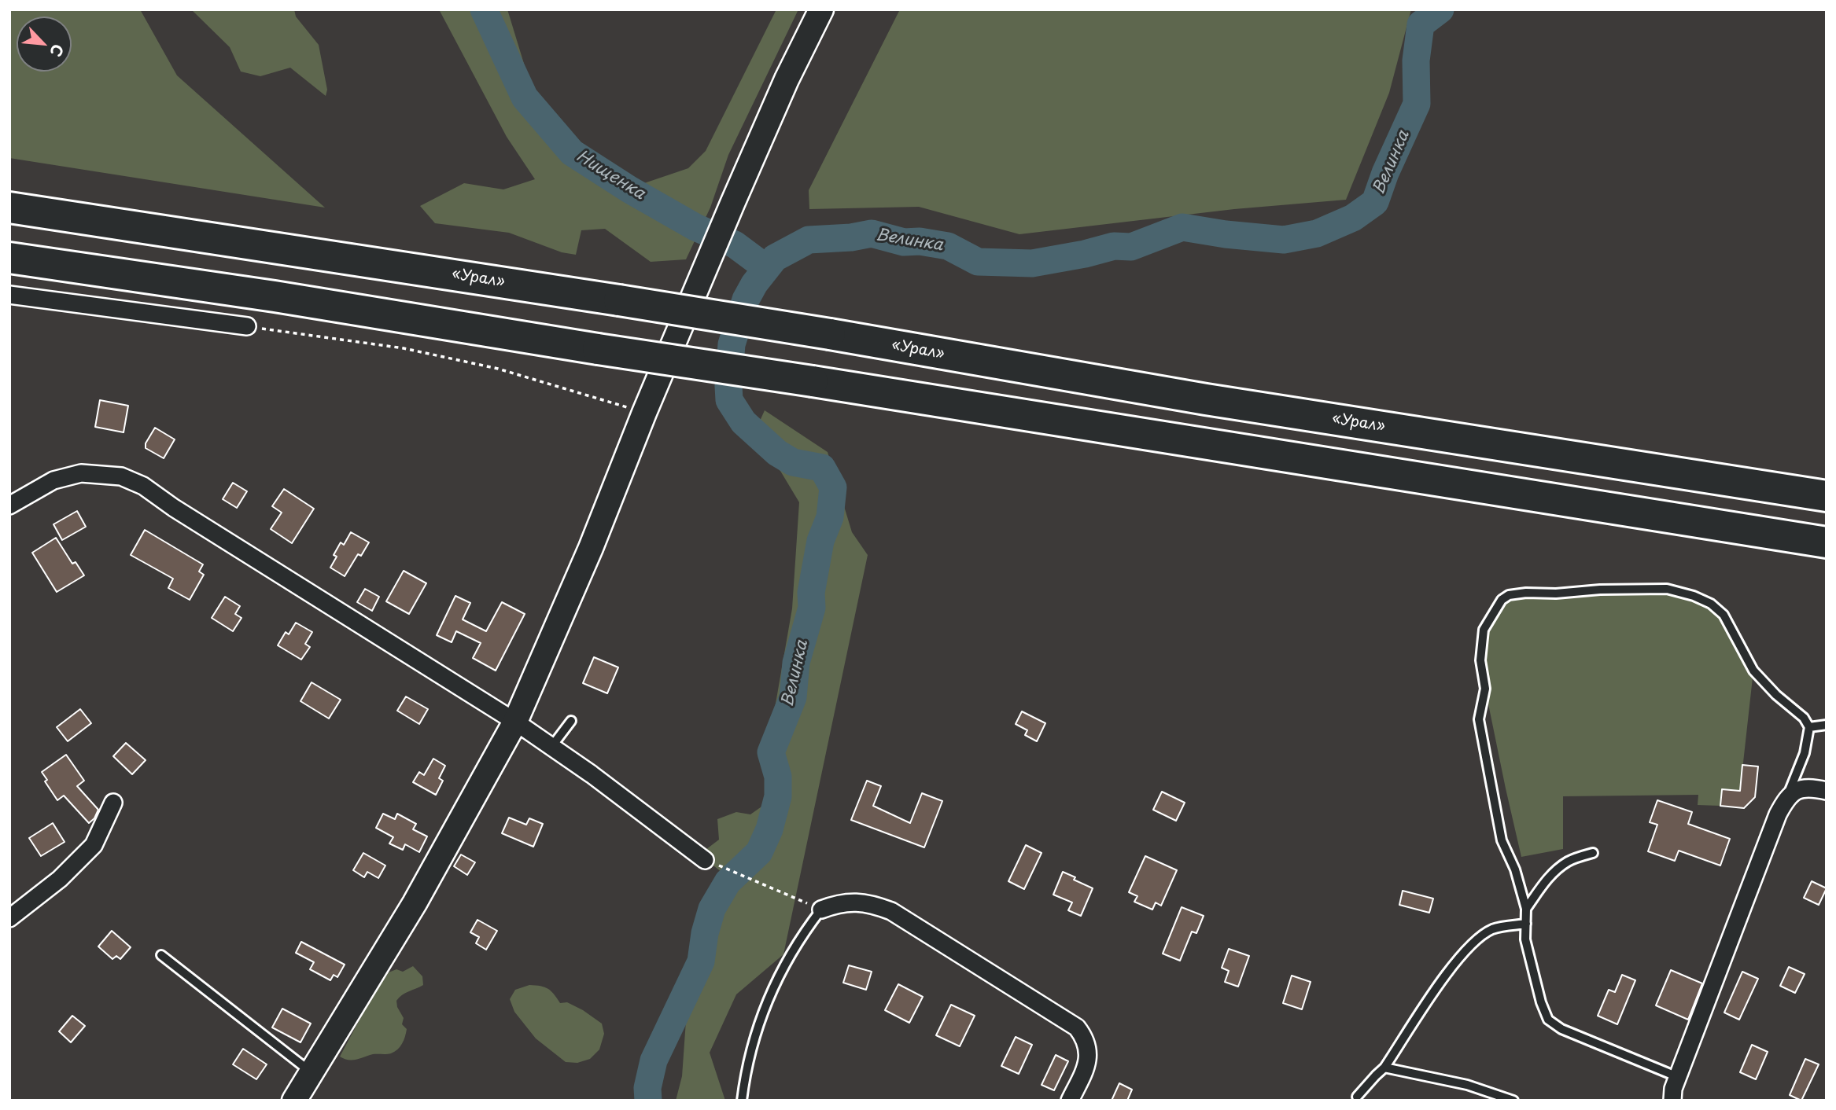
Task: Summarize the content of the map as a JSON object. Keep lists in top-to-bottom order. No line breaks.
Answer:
{"streets":{"highway":["«Урал»"]},"water":["Велинка","Нищенка"],"north":"bottom right"}
